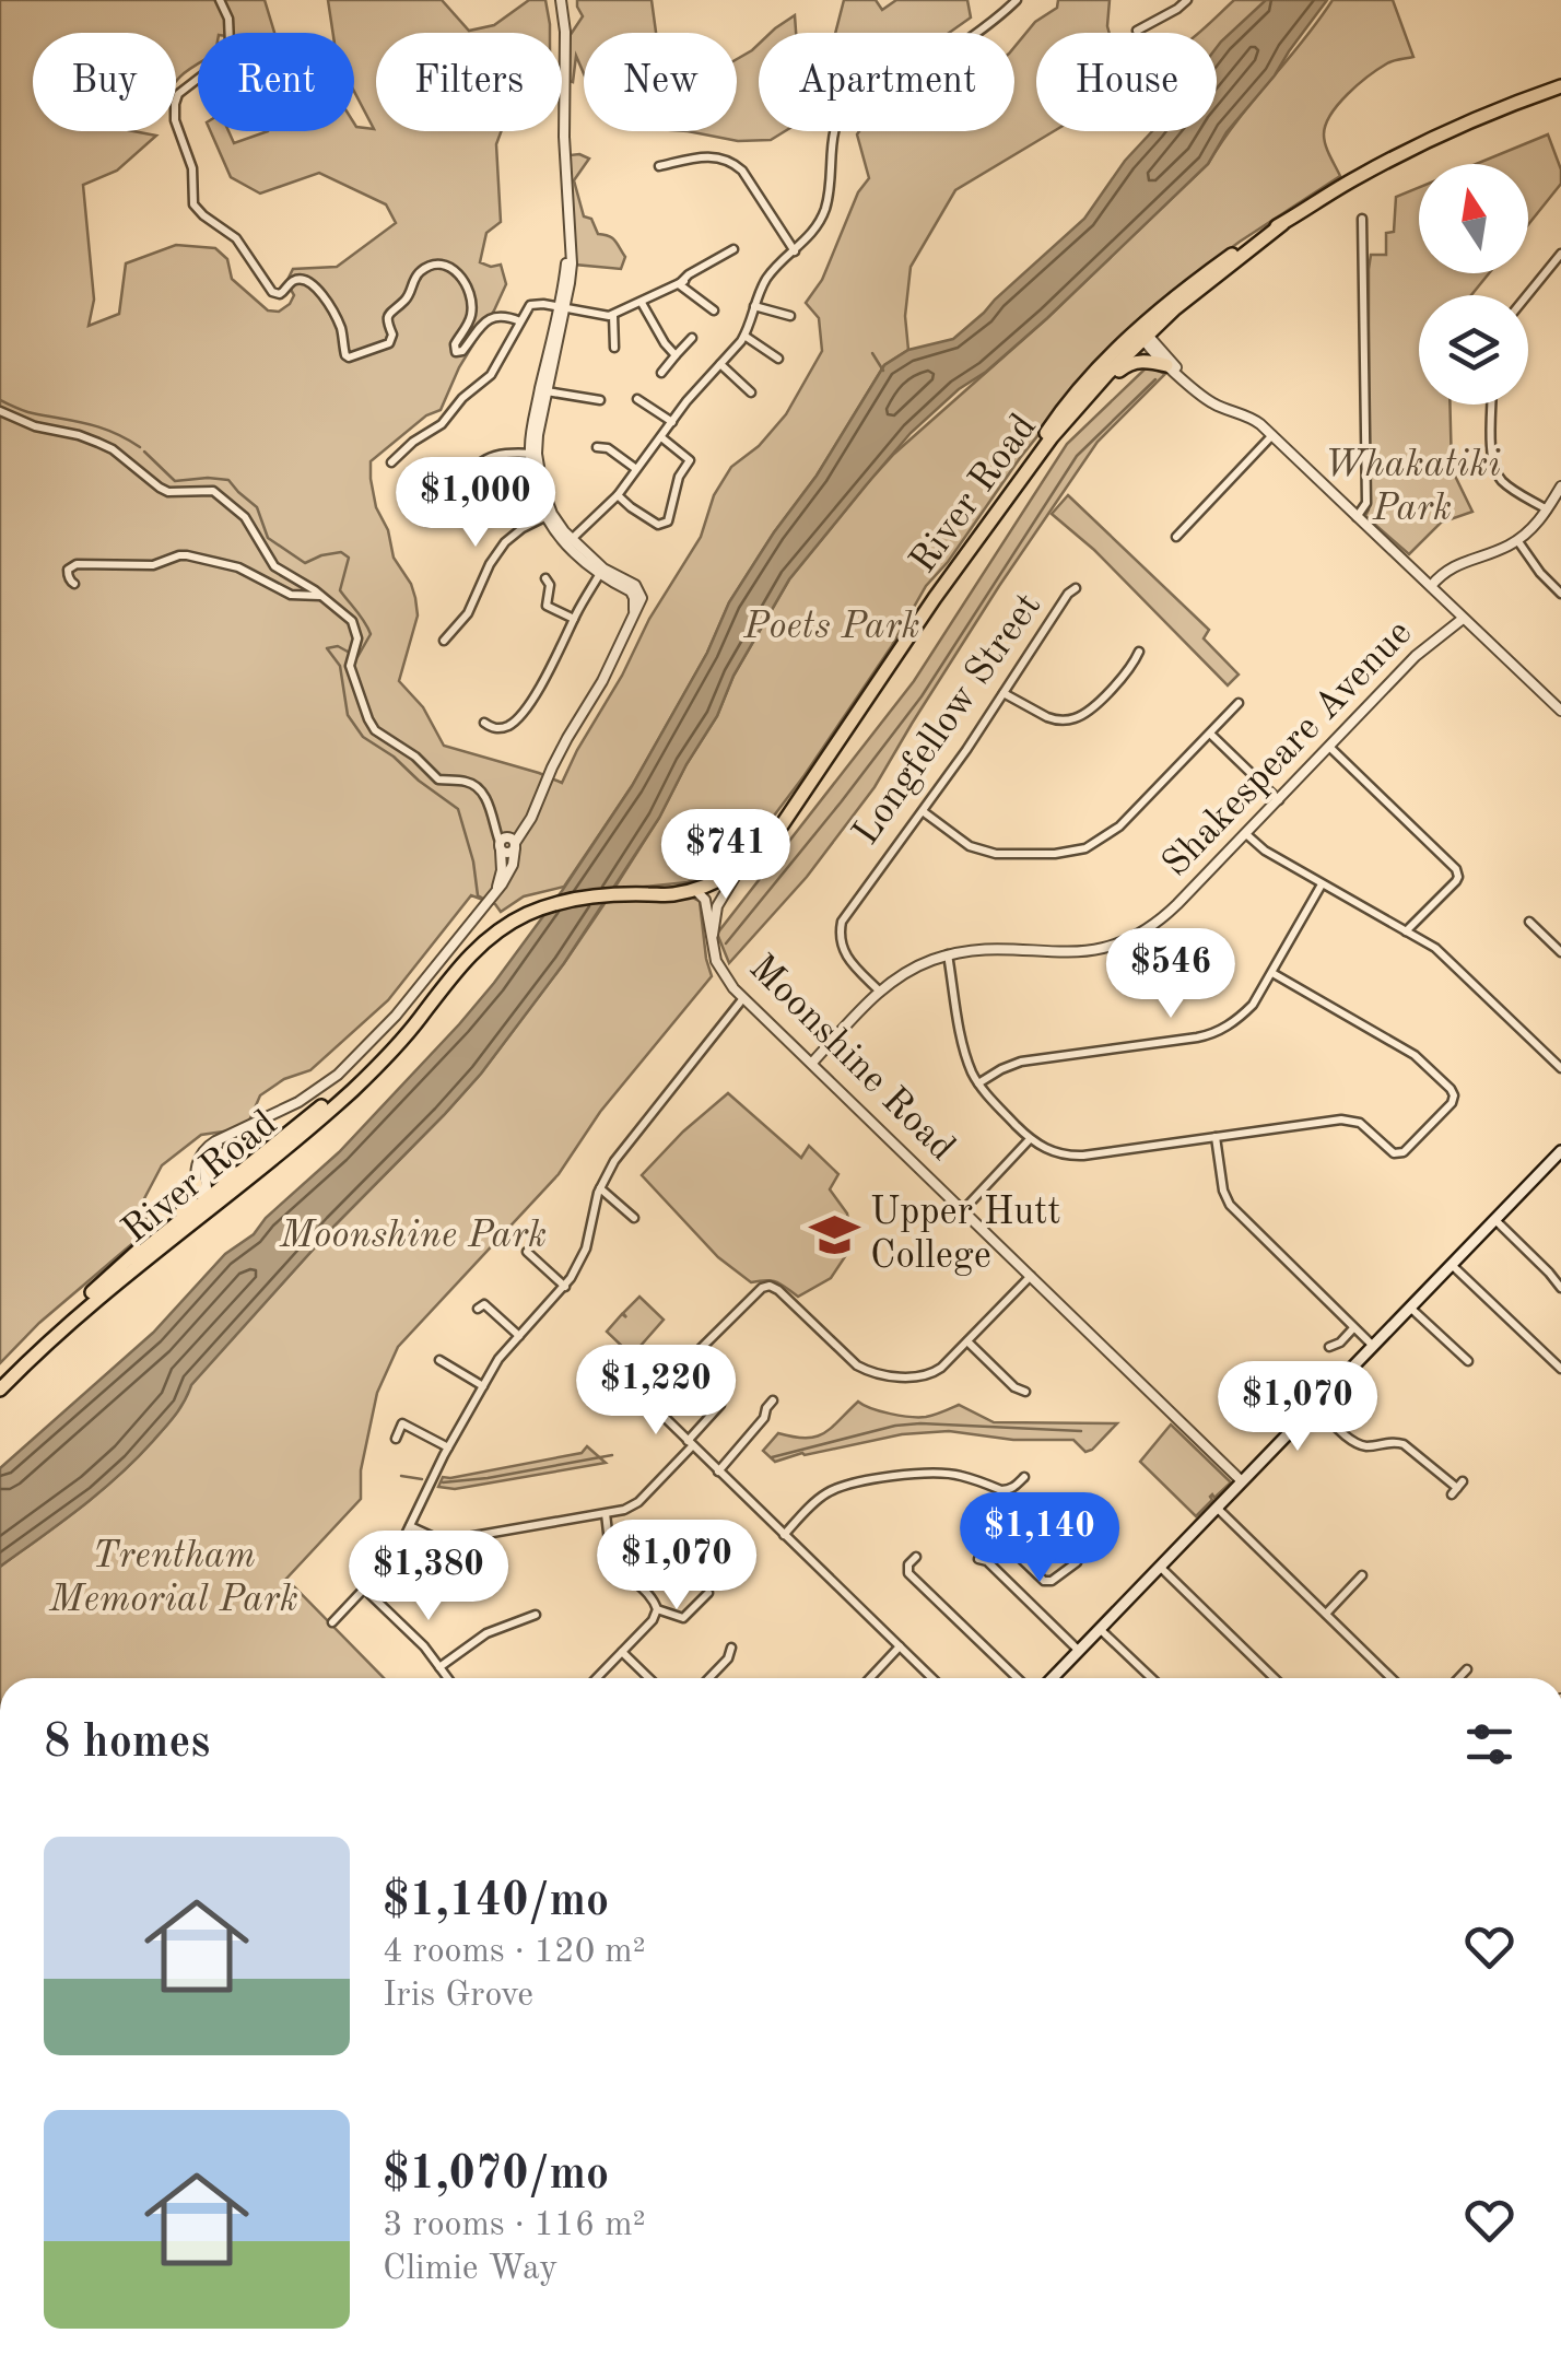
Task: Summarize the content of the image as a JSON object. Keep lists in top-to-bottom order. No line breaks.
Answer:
{"streets":{"highway":["River Road"],"street":["Longfellow Street","Shakespeare Avenue","Moonshine Road"]},"crossings":[["River Road","Moonshine Road"],["Longfellow Street","Shakespeare Avenue"],["Shakespeare Avenue","Moonshine Road"]],"parks":["Whakatiki Park","Poets Park","Moonshine Park","Trentham Memorial Park"],"places":{"school or university":["Upper Hutt College"]},"north":"top","page":{"chip":["Buy","Rent","Filters","New","Apartment","House"],"price":["$1,000","$741","$546","$1,220","$1,070","$1,140","$1,070","$1,380"],"heading":"8 homes","list":[{"name":"$1,140/mo","note":"4 rooms · 120 m² · Iris Grove"},{"name":"$1,070/mo","note":"3 rooms · 116 m² · Climie Way"}]}}
